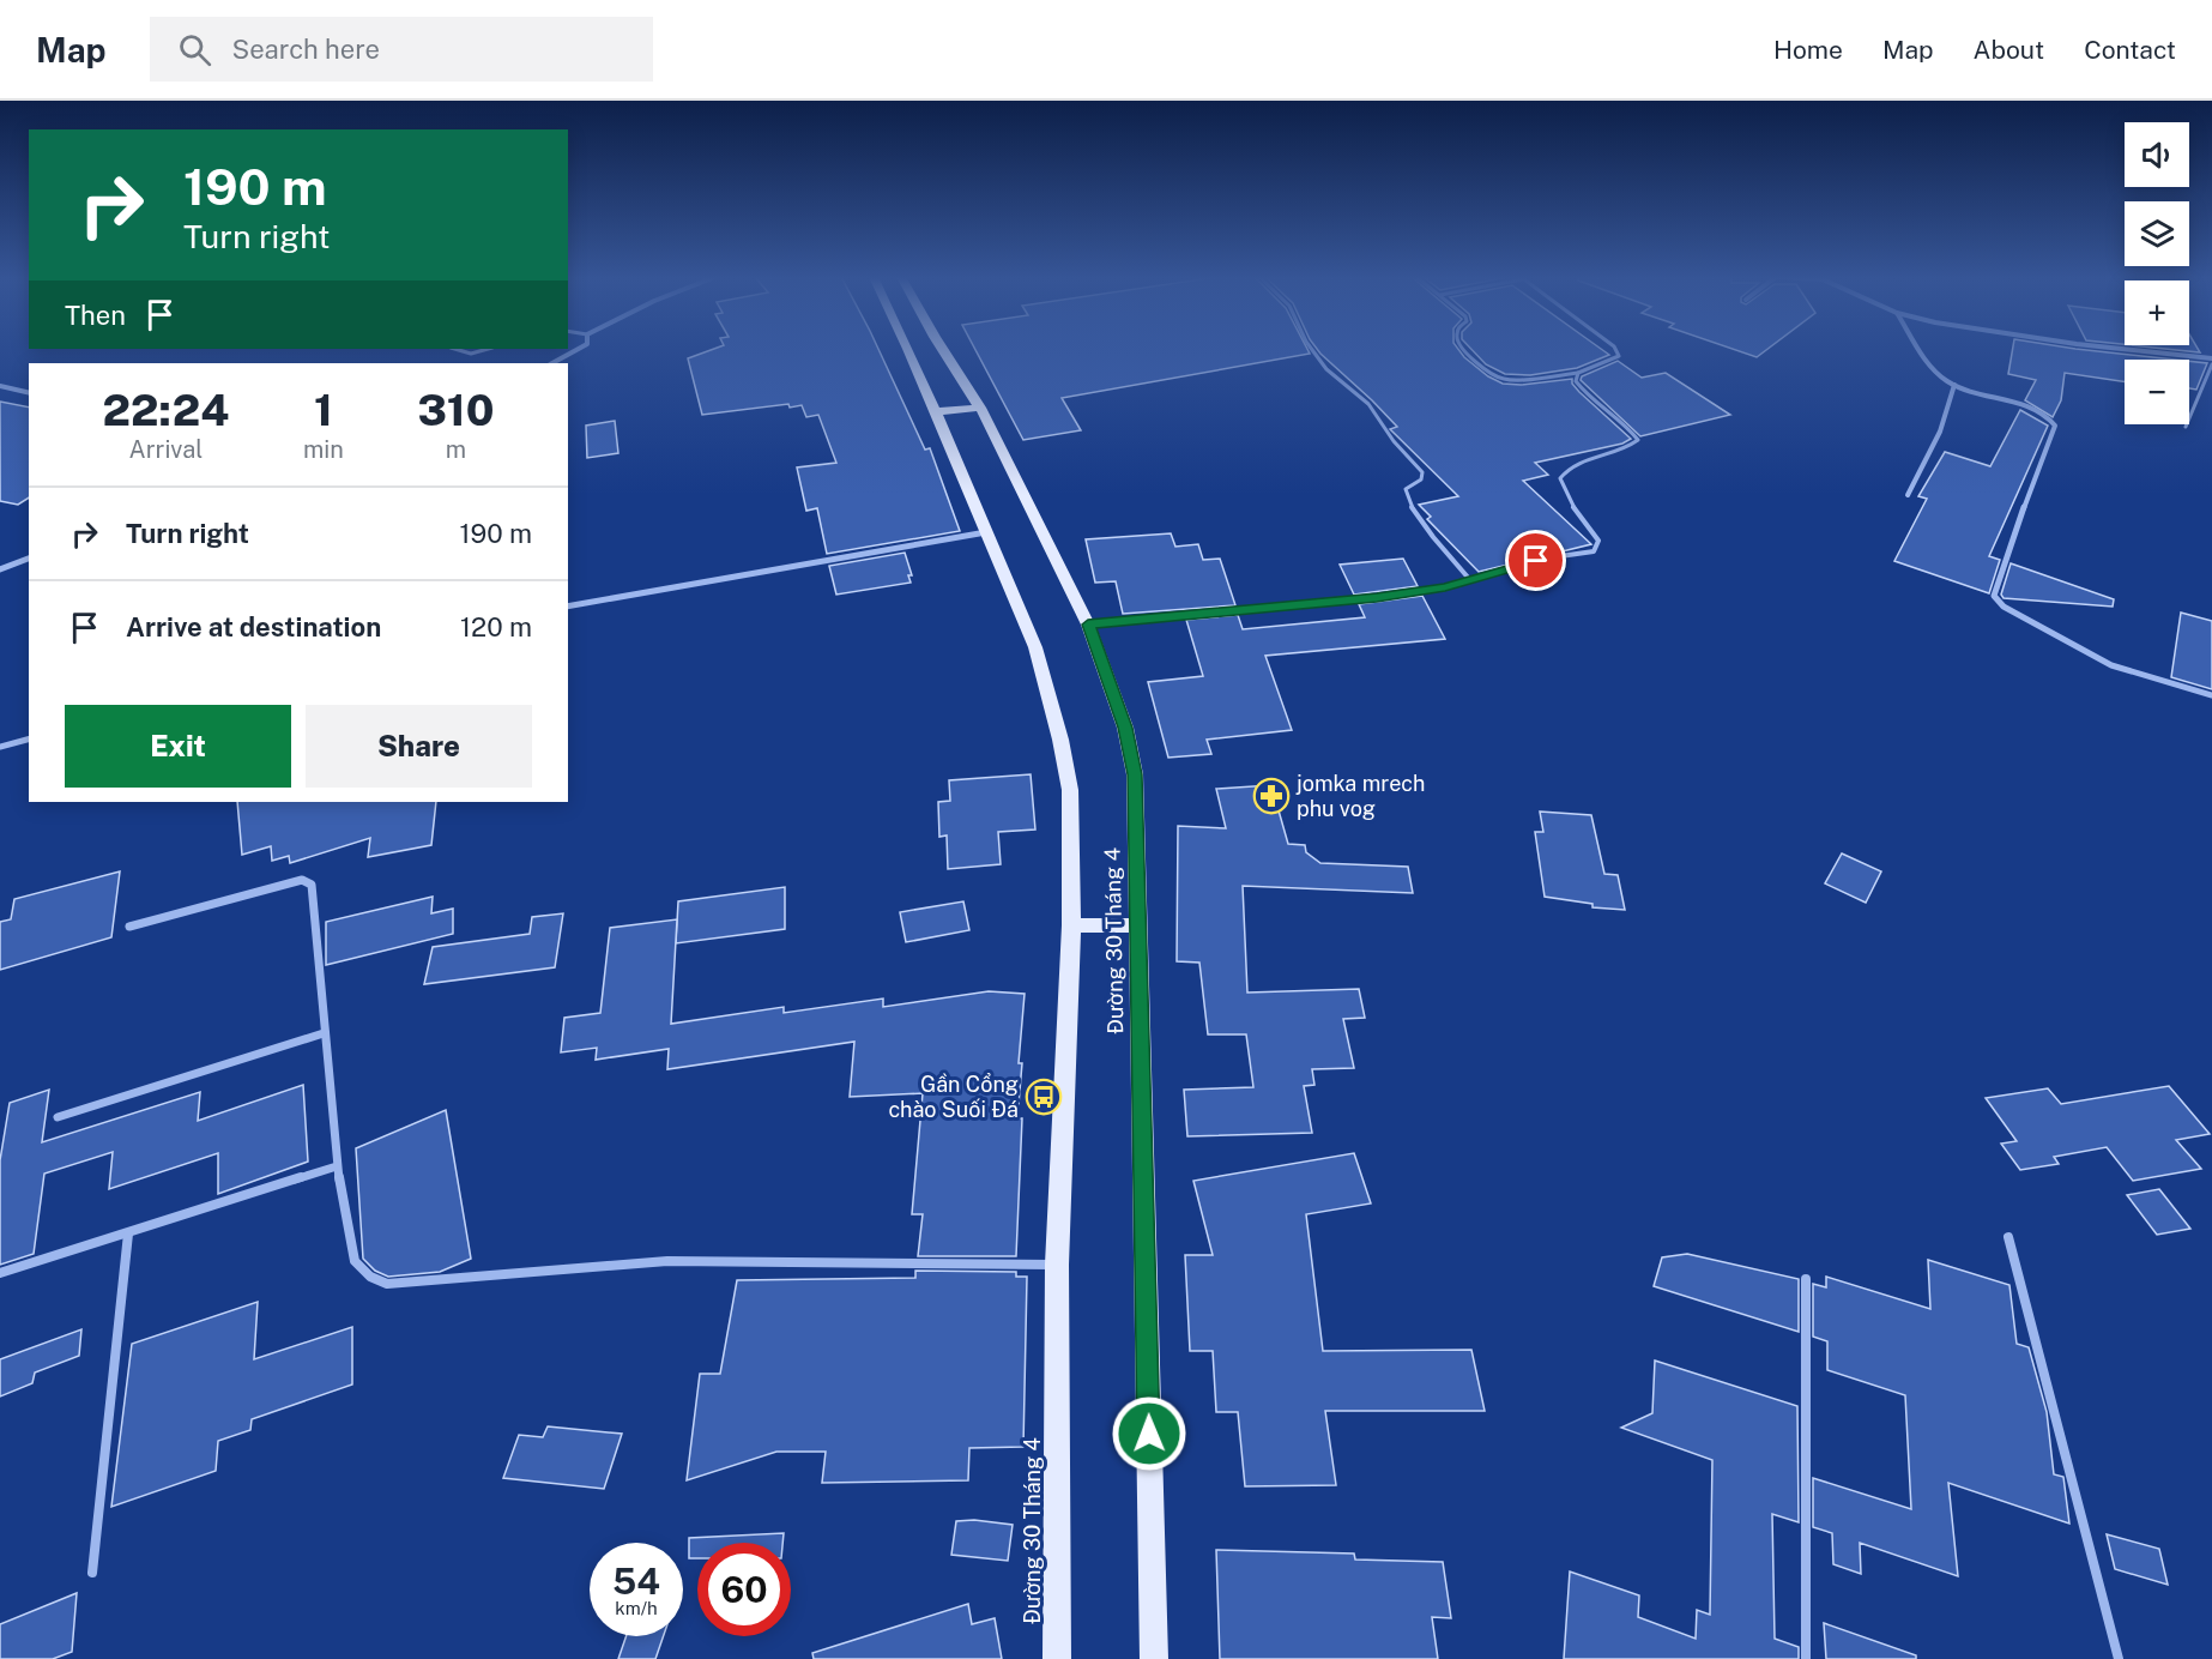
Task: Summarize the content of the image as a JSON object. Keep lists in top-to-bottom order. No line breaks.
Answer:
{"streets":{"main road":["Đường 30 Tháng 4"]},"places":{"pharmacy":["jomka mrech phu vog"],"bus stop":["Gần Cổng chào Suối Đá"]},"page":{"header":"Map","search":"Search here","nav":["Home","Map","About","Contact"],"map_buttons":["+","−"],"turn":["190 m","Turn right"],"then":"Then","eta":["22:24","Arrival","1","min","310","m"],"list":[{"name":"Turn right","value":"190 m"},{"name":"Arrive at destination","value":"120 m"}],"buttons":["Exit","Share"],"speed":"54 km/h","limit":"60"}}
